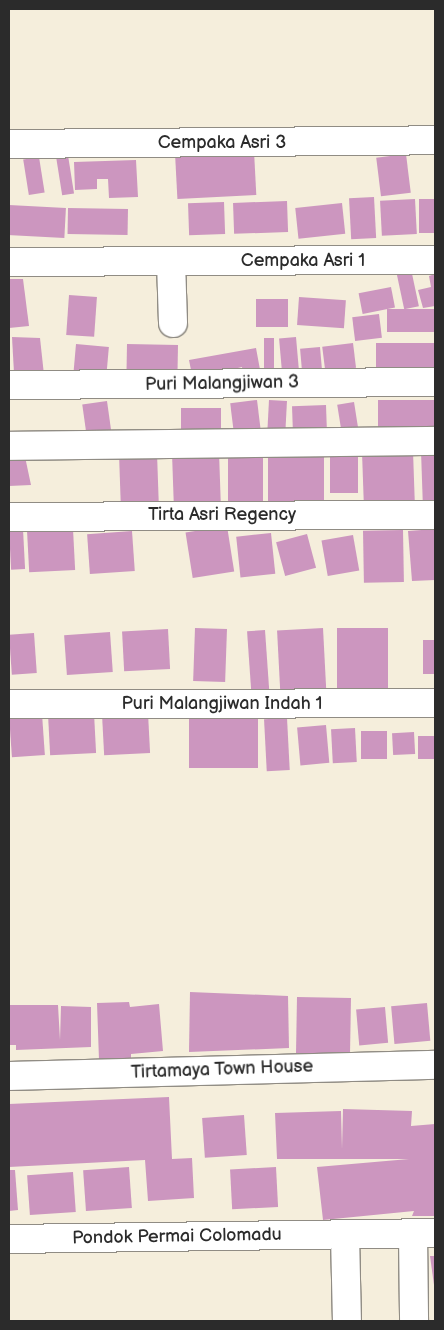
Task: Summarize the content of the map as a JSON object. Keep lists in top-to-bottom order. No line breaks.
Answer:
{"streets":{"street":["Cempaka Asri 3","Cempaka Asri 1","Puri Malangjiwan 3","Tirta Asri Regency","Puri Malangjiwan Indah 1","Tirtamaya Town House","Pondok Permai Colomadu"]}}
